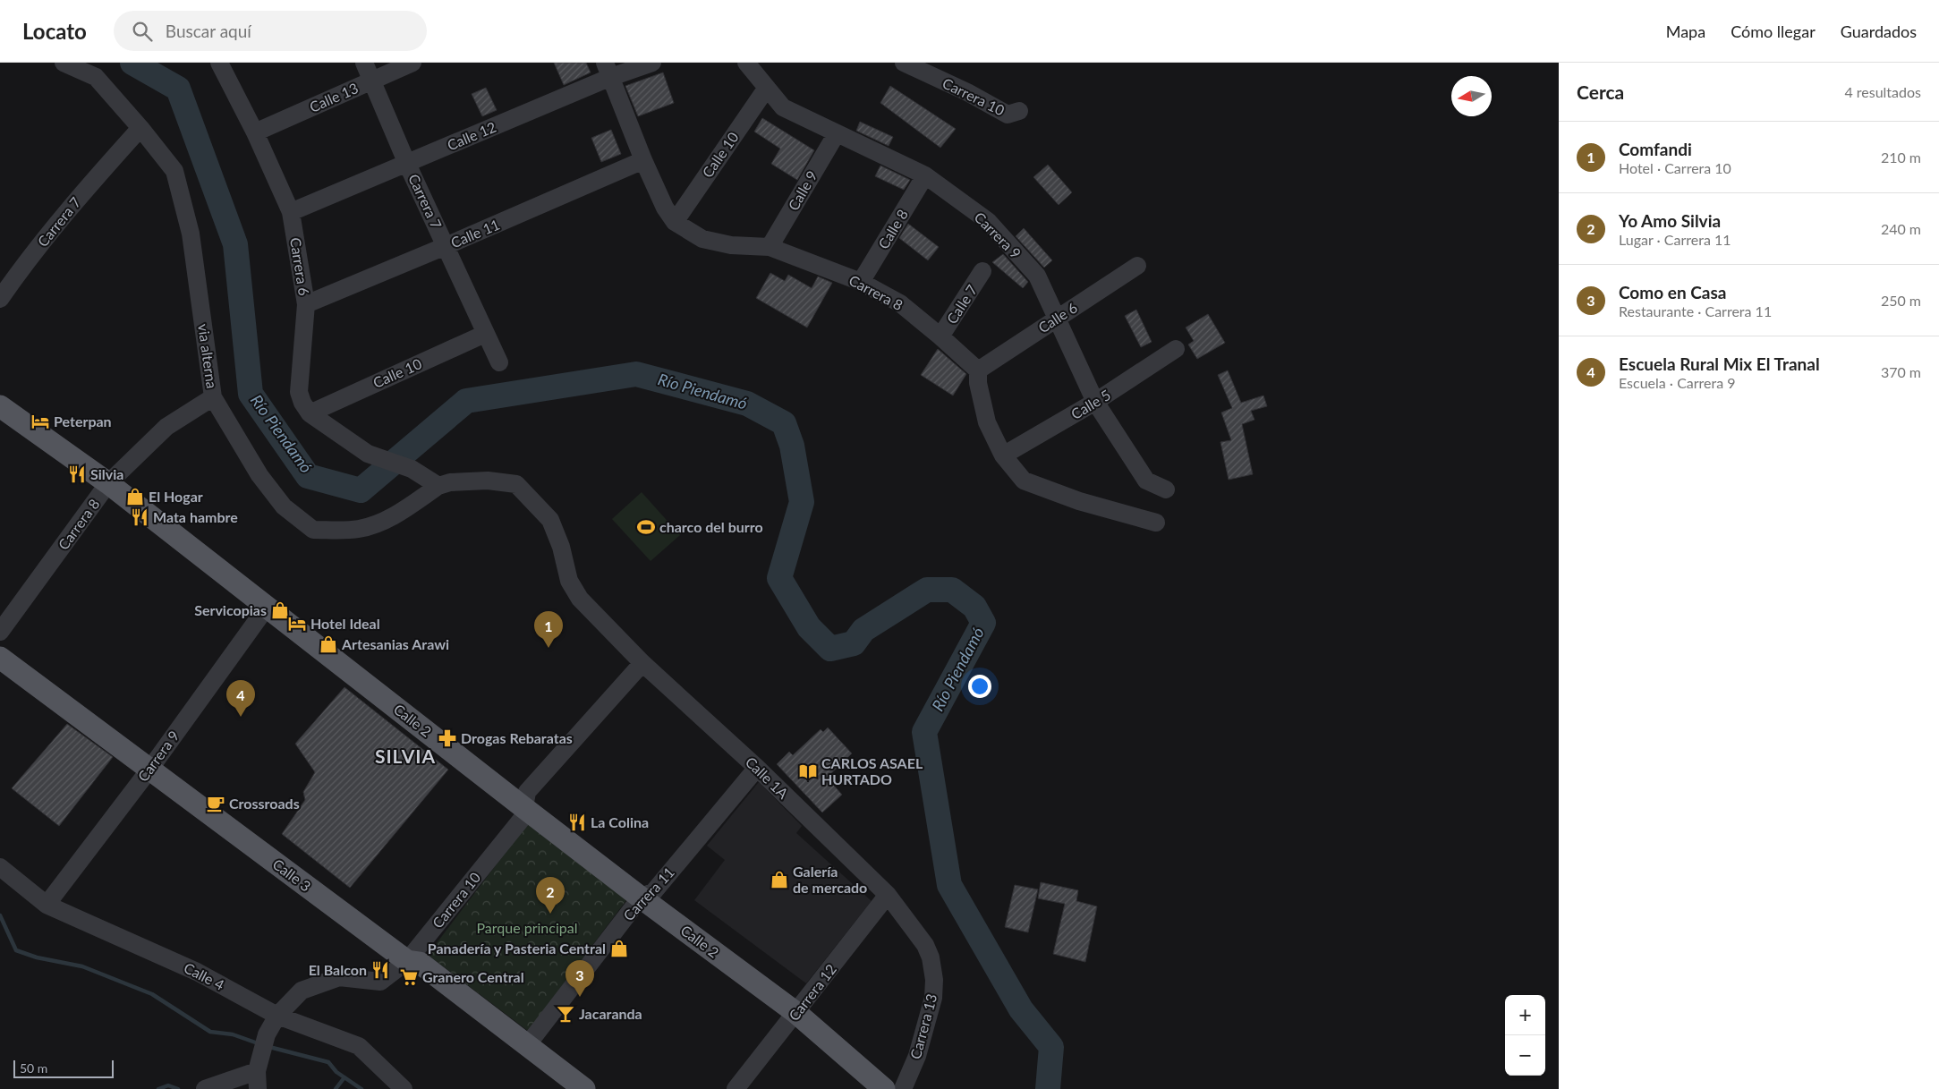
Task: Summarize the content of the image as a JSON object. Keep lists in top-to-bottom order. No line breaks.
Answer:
{"streets":{"main road":["Calle 2","Calle 3"],"street":["Carrera 10","Calle 13","Calle 12","Calle 10","Calle 9","Carrera 7","Calle 8","Calle 11","Carrera 9","Carrera 6","Carrera 8","Calle 7","Calle 6","via alterna","Calle 5","Calle 1A","Carrera 11","Calle 4","Carrera 12","Carrera 13"]},"crossings":[["Carrera 10","Calle 2"],["Carrera 10","Calle 1A"],["Carrera 10","Calle 3"],["Carrera 10","Calle 4"],["Calle 13","Carrera 7"],["Calle 13","Carrera 6"],["Calle 12","Carrera 7"],["Calle 12","Carrera 6"],["Calle 12","Carrera 8"],["Calle 10","Carrera 7"],["Calle 10","Carrera 9"],["Calle 10","Carrera 6"],["Calle 10","Carrera 8"],["Calle 9","Carrera 9"],["Calle 9","Carrera 8"],["Carrera 7","Calle 11"],["Carrera 7","via alterna"],["Calle 8","Carrera 9"],["Calle 8","Carrera 8"],["Calle 11","Carrera 6"],["Calle 11","Carrera 8"],["Carrera 9","Calle 6"],["Carrera 9","Calle 5"],["Carrera 9","Calle 2"],["Carrera 9","Calle 3"],["Carrera 9","Calle 4"],["Carrera 6","via alterna"],["Carrera 6","Calle 1A"],["Carrera 8","Calle 7"],["Carrera 8","Calle 6"],["Carrera 8","via alterna"],["Carrera 8","Calle 2"],["via alterna","Calle 1A"],["Calle 2","Carrera 11"],["Calle 2","Carrera 12"],["Calle 1A","Carrera 11"],["Calle 1A","Carrera 12"],["Calle 1A","Carrera 13"],["Calle 3","Carrera 11"],["Carrera 12","Carrera 13"]],"districts":["SILVIA"],"water":["Río Piendamó"],"parks":["Parque principal"],"places":{"hotel":["Peterpan","Hotel Ideal"],"restaurant":["Silvia","Mata hambre","La Colina","El Balcon"],"shop":["El Hogar","Servicopias","Artesanias Arawi","Galería de mercado","Panadería y Pasteria Central"],"sports":["charco del burro"],"pharmacy":["Drogas Rebaratas"],"library":["CARLOS ASAEL HURTADO"],"cafe":["Crossroads"],"supermarket":["Granero Central"],"bar":["Jacaranda"]},"scale_bar":"50 m","north":"left","page":{"header":"Locato","search":"Buscar aquí","nav":["Mapa","Cómo llegar","Guardados"],"heading":["Cerca","4 resultados"],"list":[{"mark":"1","name":"Comfandi","note":"Hotel · Carrera 10","value":"210 m"},{"mark":"2","name":"Yo Amo Silvia","note":"Lugar · Carrera 11","value":"240 m"},{"mark":"3","name":"Como en Casa","note":"Restaurante · Carrera 11","value":"250 m"},{"mark":"4","name":"Escuela Rural Mix El Tranal","note":"Escuela · Carrera 9","value":"370 m"}],"pins":["1","4","2","3"],"map_buttons":["+","−"],"scale":"50 m"}}
